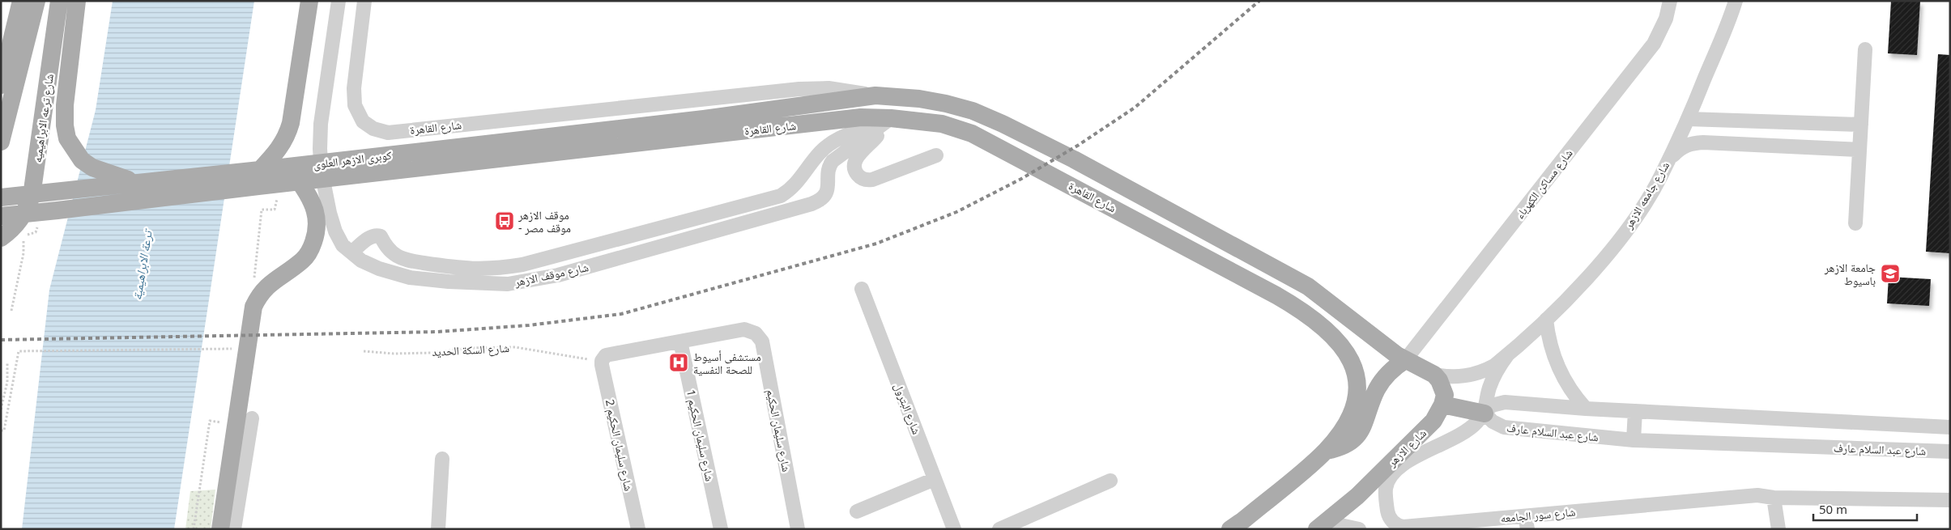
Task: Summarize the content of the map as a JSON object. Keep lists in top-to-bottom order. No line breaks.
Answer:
{"streets":{"main road":["شارع ترعه الابراهيميه","شارع القاهرة","كوبرى الازهر العلوى","شارع الازهر"],"street":["شارع مساكن الكهرباء","شارع جامعه الازهر","شارع موقف الازهر","شارع البترول","شارع سليمان الحكيم","شارع عبد السلام عارف","شارع سليمان الحكيم 1","شارع سليمان الحكيم 2","شارع سور الجامعه"],"path":["شارع السكة الحديد"]},"crossings":[["شارع ترعه الابراهيميه","كوبرى الازهر العلوى"],["شارع القاهرة","كوبرى الازهر العلوى"],["شارع القاهرة","شارع مساكن الكهرباء"],["شارع القاهرة","شارع موقف الازهر"],["شارع جامعه الازهر","شارع عبد السلام عارف"],["شارع جامعه الازهر","شارع سور الجامعه"],["شارع السكة الحديد","شارع سليمان الحكيم 2"],["شارع سليمان الحكيم","شارع سليمان الحكيم 1"],["شارع عبد السلام عارف","شارع سور الجامعه"]],"water":["ترعة الابراهيمية"],"places":{"bus stop":["موقف الازهر - موقف مصر"],"school or university":["جامعة الازهر باسيوط"],"hospital":["مستشفى أسيوط للصحة النفسية"]},"scale_bar":"50 m"}
